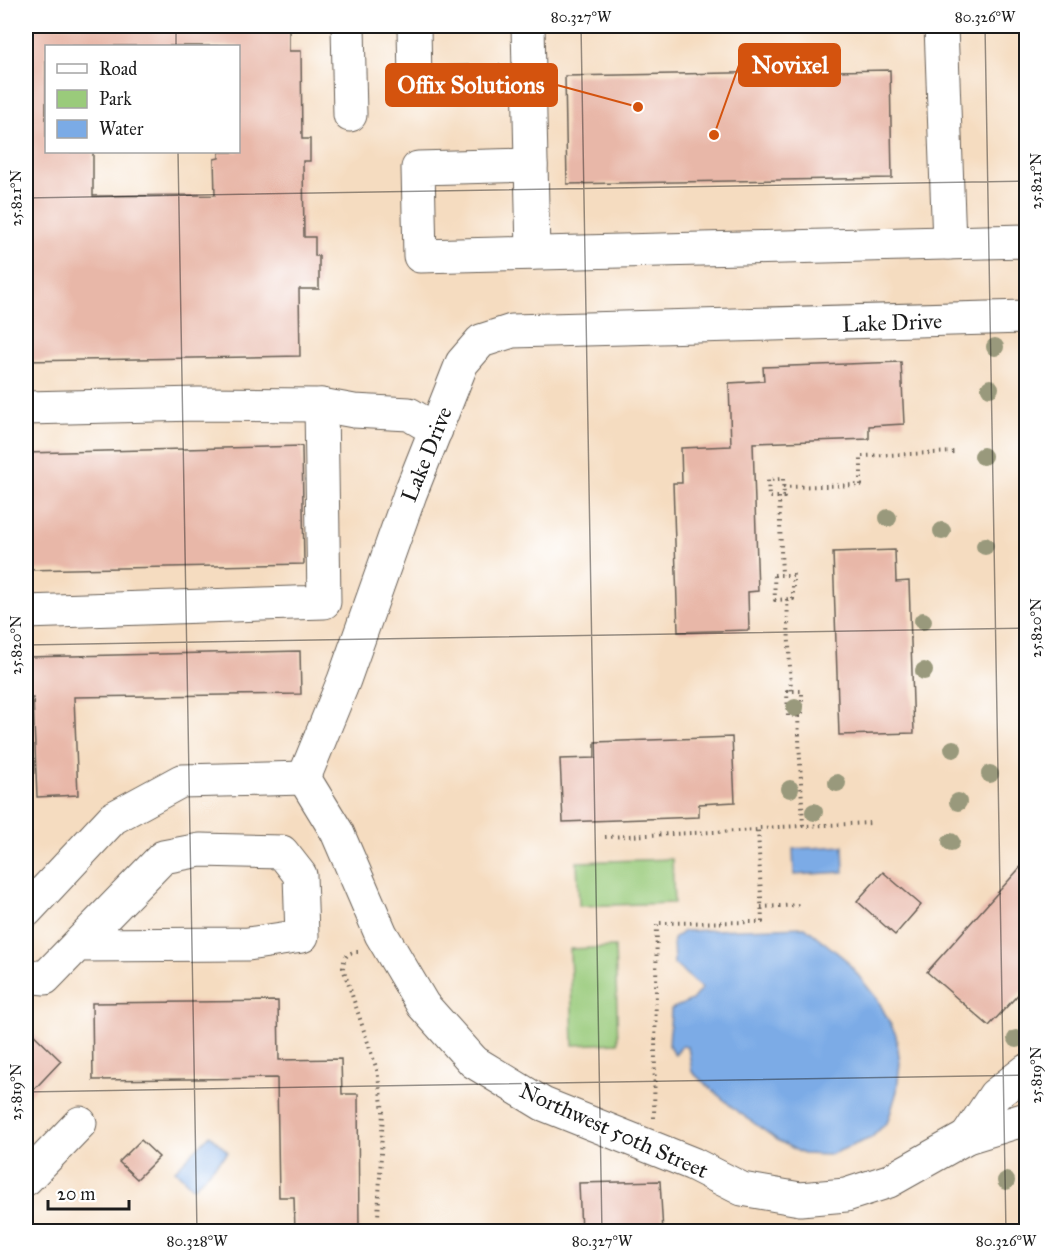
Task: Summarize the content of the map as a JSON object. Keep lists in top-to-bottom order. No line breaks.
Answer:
{"streets":{"street":["Lake Drive","Northwest 50th Street"]},"crossings":[["Lake Drive","Northwest 50th Street"]],"places":["Offix Solutions","Novixel"],"legend":["Road","Park","Water"],"scale_bar":"20 m","coordinates":["80.327°W","80.326°W","25.821°N","25.820°N","25.819°N","80.328°W"]}
